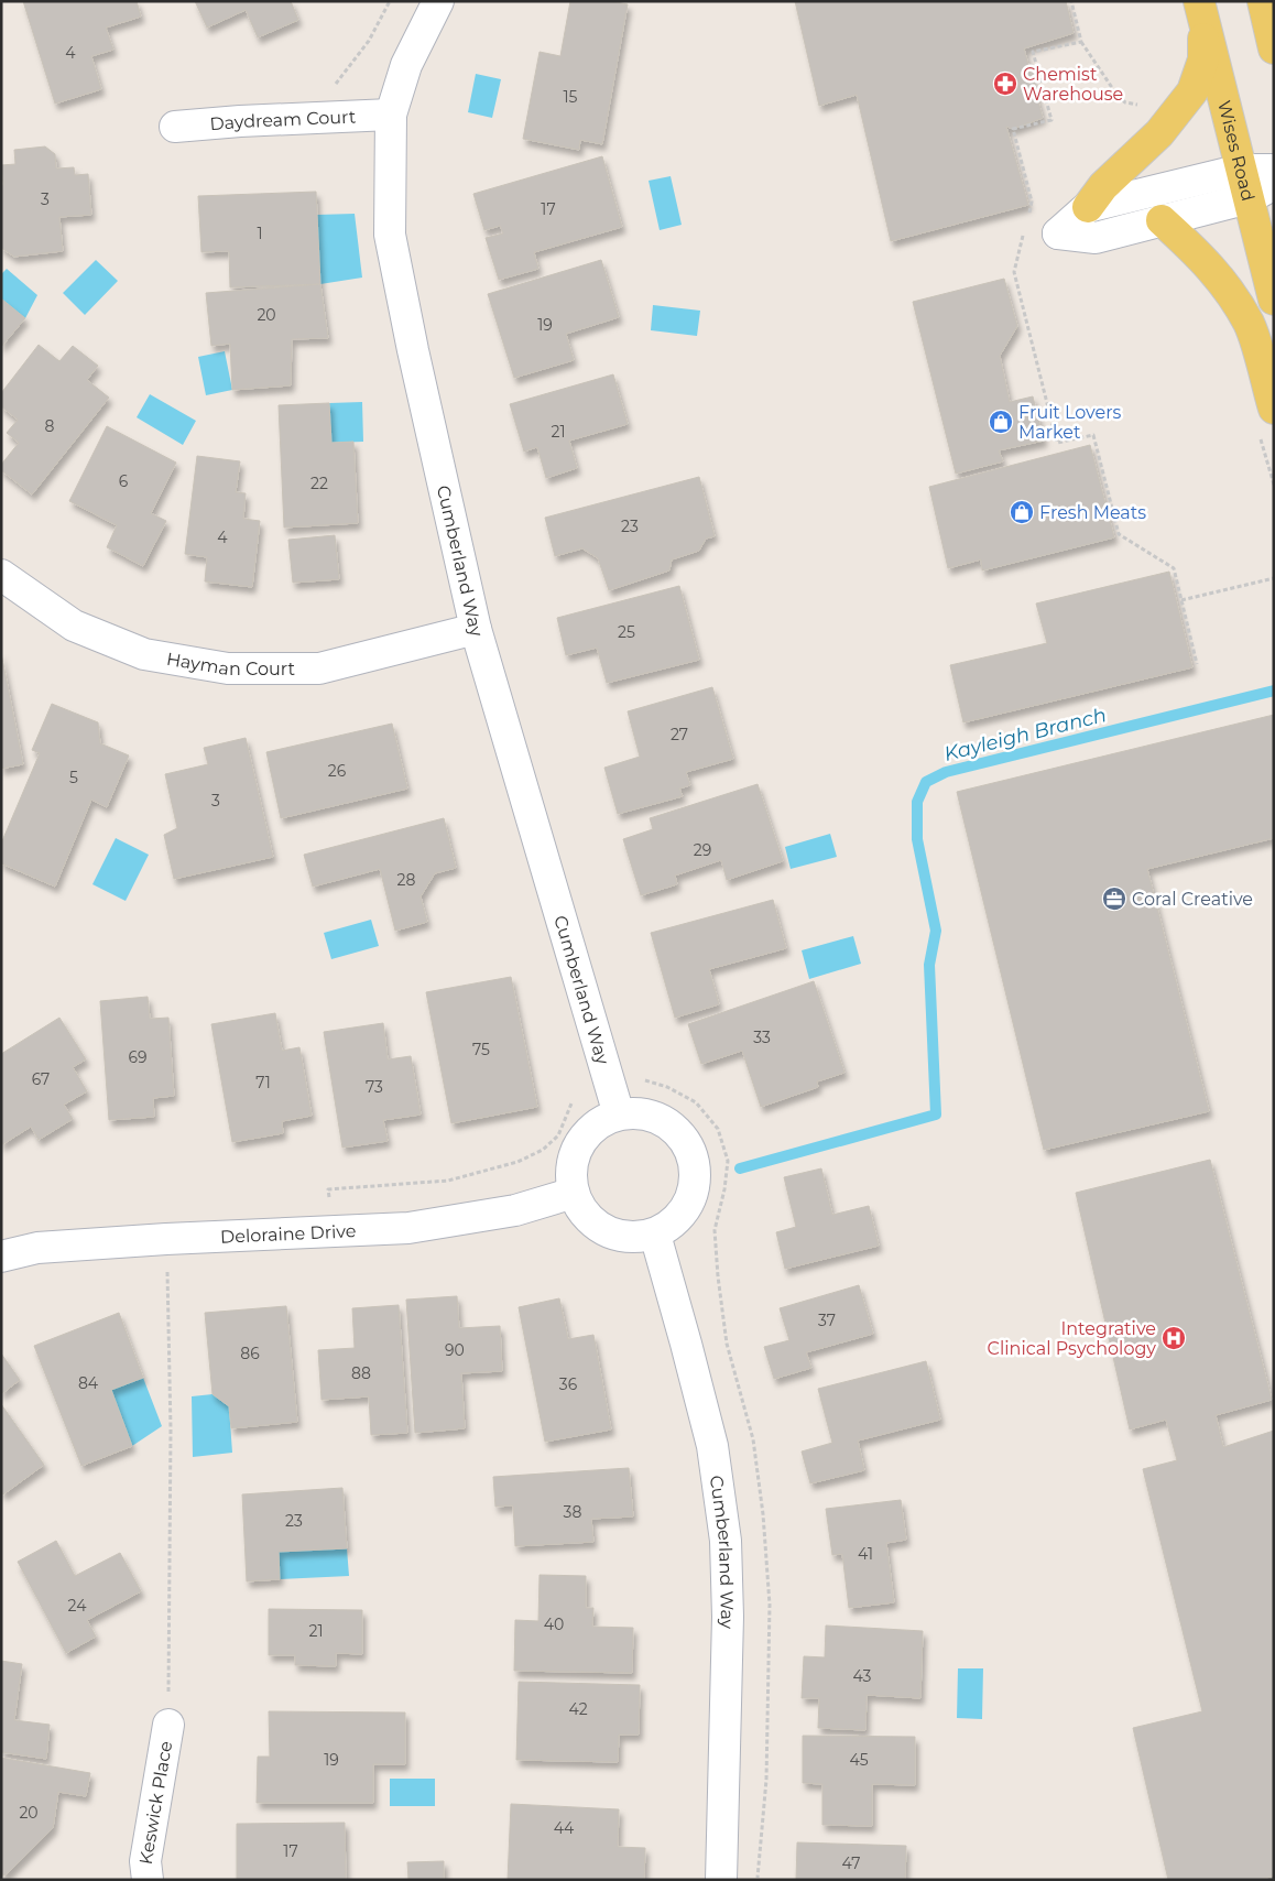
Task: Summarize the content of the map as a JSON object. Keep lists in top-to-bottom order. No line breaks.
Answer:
{"streets":{"main road":["Wises Road"],"street":["Daydream Court","Cumberland Way","Hayman Court","Deloraine Drive","Keswick Place"]},"crossings":[["Daydream Court","Cumberland Way"],["Cumberland Way","Hayman Court"],["Cumberland Way","Deloraine Drive"]],"water":["Kayleigh Branch"],"places":{"pharmacy":["Chemist Warehouse"],"shop":["Fruit Lovers Market","Fresh Meats"],"office":["Coral Creative"],"hospital":["Integrative Clinical Psychology"]},"house_numbers":["4","15","3","17","1","20","19","8","21","6","22","23","4","25","27","26","5","3","29","28","33","75","69","67","71","73","37","90","86","88","84","36","38","23","41","24","40","21","43","42","19","45","20","44","17","47"]}
